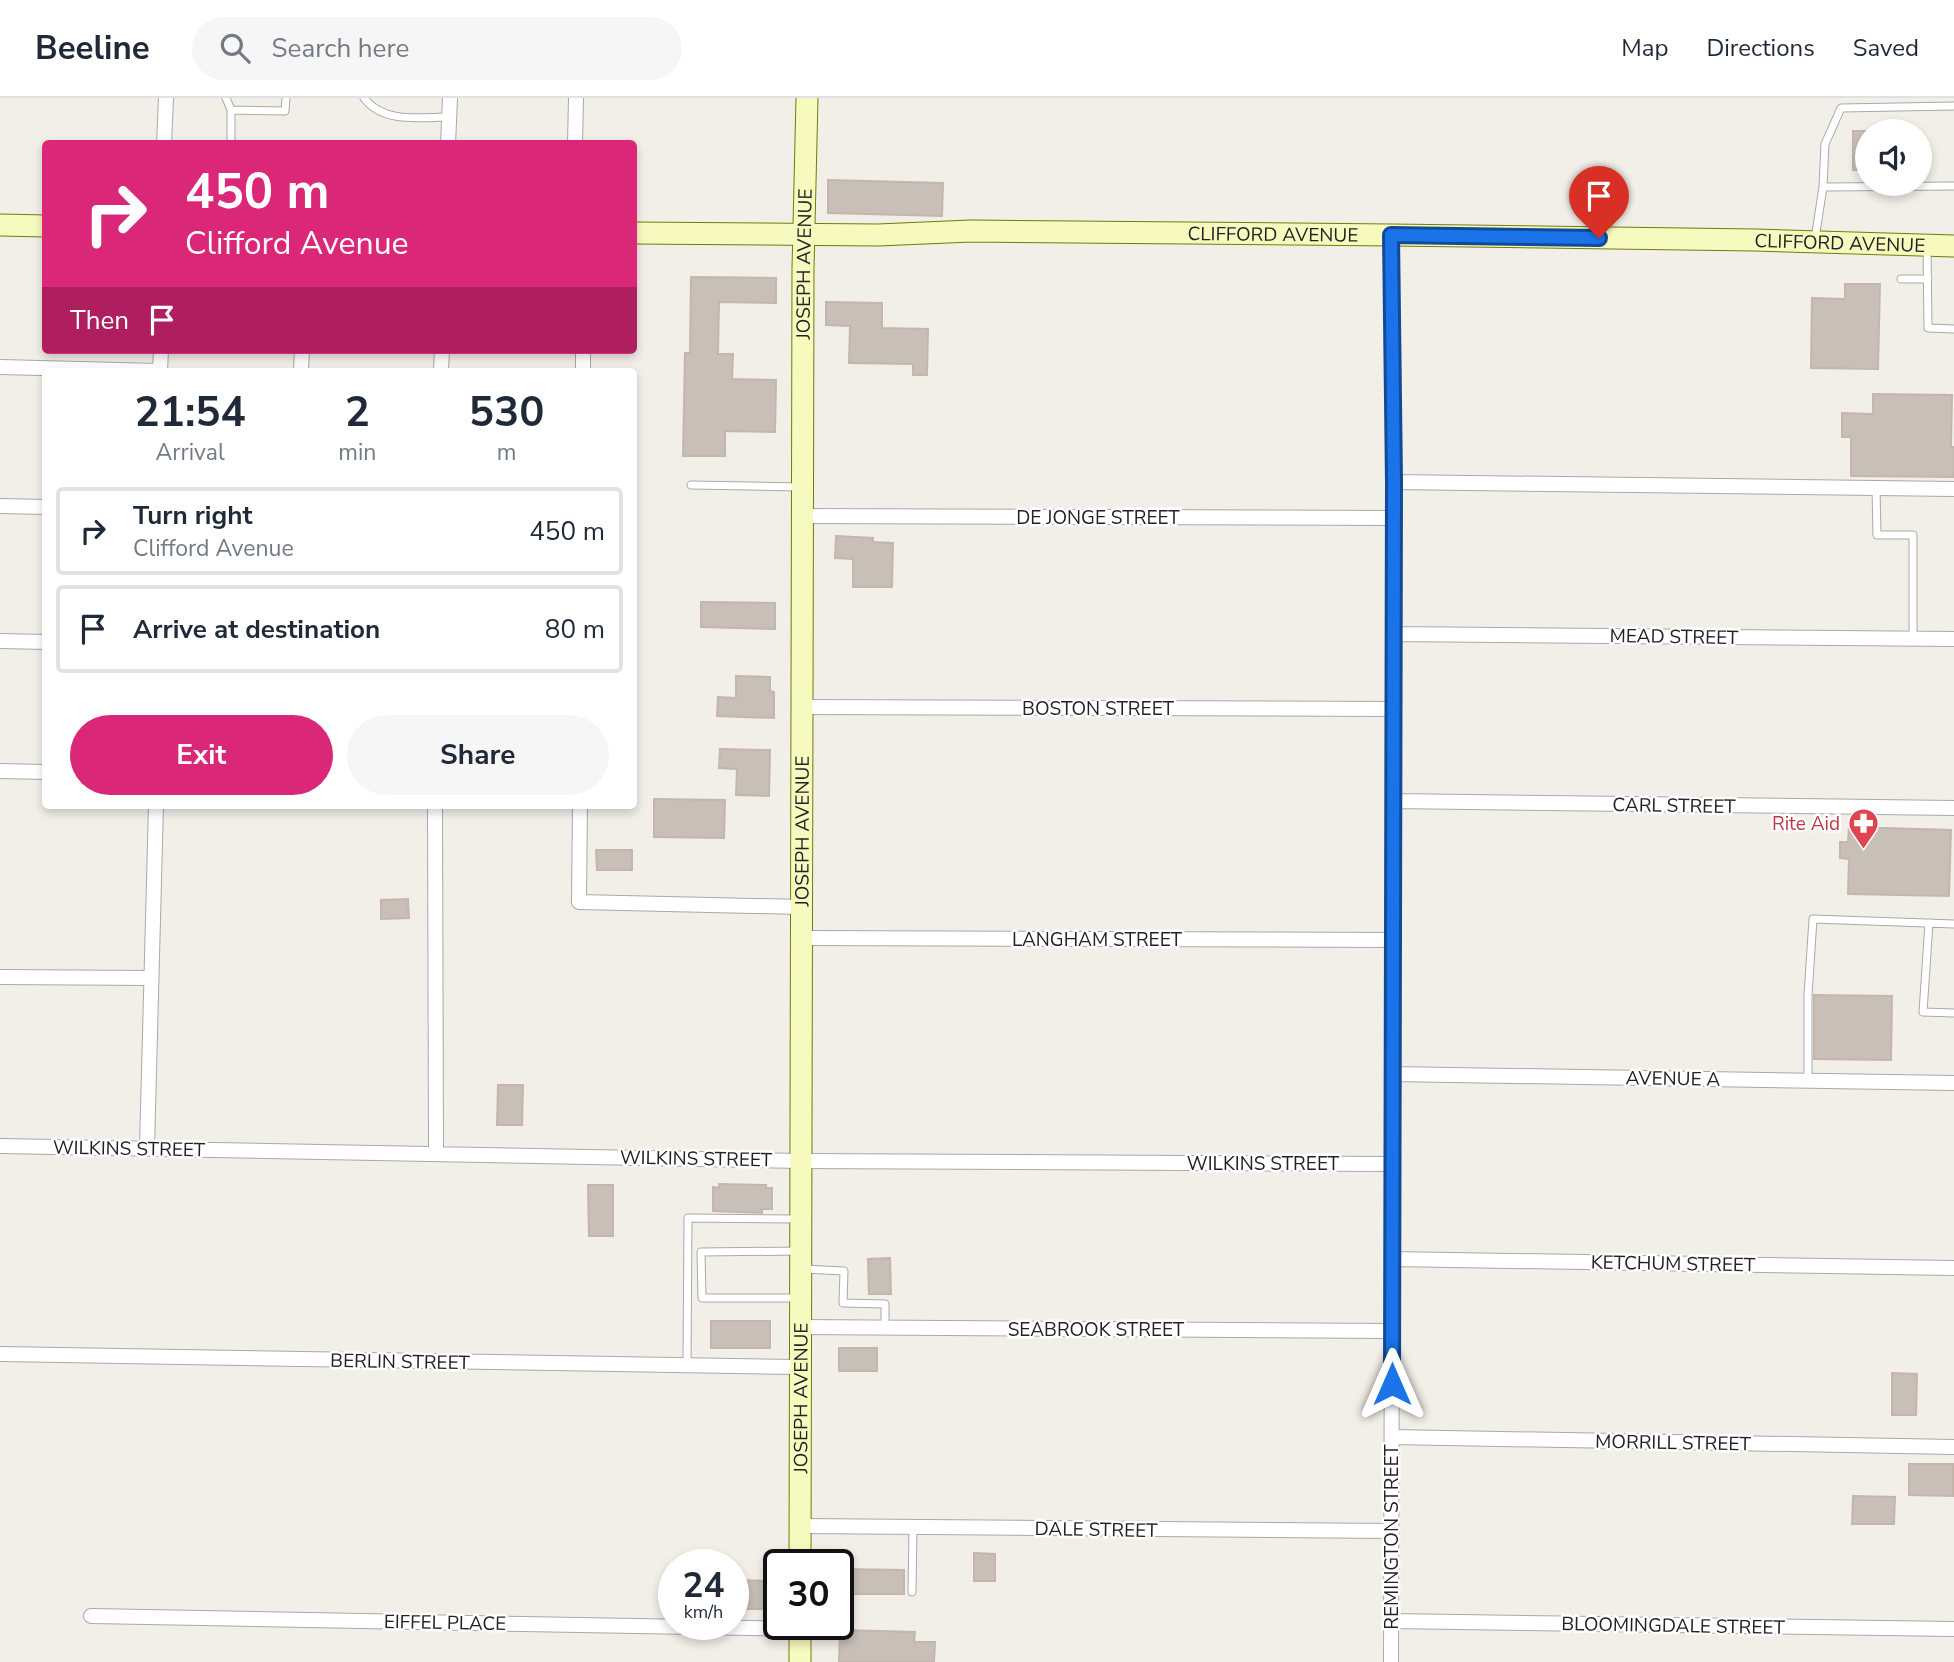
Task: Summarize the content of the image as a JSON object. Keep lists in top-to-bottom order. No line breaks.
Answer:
{"streets":{"main road":["CLIFFORD AVENUE","JOSEPH AVENUE"],"street":["DE JONGE STREET","MEAD STREET","BOSTON STREET","CARL STREET","LANGHAM STREET","AVENUE A","WILKINS STREET","KETCHUM STREET","SEABROOK STREET","BERLIN STREET","MORRILL STREET","DALE STREET","REMINGTON STREET","EIFFEL PLACE","BLOOMINGDALE STREET"]},"crossings":[["CLIFFORD AVENUE","JOSEPH AVENUE"],["CLIFFORD AVENUE","REMINGTON STREET"],["JOSEPH AVENUE","DE JONGE STREET"],["JOSEPH AVENUE","BOSTON STREET"],["JOSEPH AVENUE","LANGHAM STREET"],["JOSEPH AVENUE","WILKINS STREET"],["JOSEPH AVENUE","SEABROOK STREET"],["JOSEPH AVENUE","BERLIN STREET"],["JOSEPH AVENUE","DALE STREET"],["DE JONGE STREET","REMINGTON STREET"],["MEAD STREET","REMINGTON STREET"],["BOSTON STREET","REMINGTON STREET"],["CARL STREET","REMINGTON STREET"],["LANGHAM STREET","REMINGTON STREET"],["AVENUE A","REMINGTON STREET"],["WILKINS STREET","REMINGTON STREET"],["KETCHUM STREET","REMINGTON STREET"],["SEABROOK STREET","REMINGTON STREET"],["MORRILL STREET","REMINGTON STREET"],["DALE STREET","REMINGTON STREET"],["REMINGTON STREET","BLOOMINGDALE STREET"]],"places":{"pharmacy":["Rite Aid"]},"page":{"header":"Beeline","search":"Search here","nav":["Map","Directions","Saved"],"turn":["450 m","Clifford Avenue"],"then":"Then","eta":["21:54","Arrival","2","min","530","m"],"list":[{"name":"Turn right","note":"Clifford Avenue","value":"450 m"},{"name":"Arrive at destination","value":"80 m"}],"buttons":["Exit","Share"],"speed":"24 km/h","limit":"30"}}
